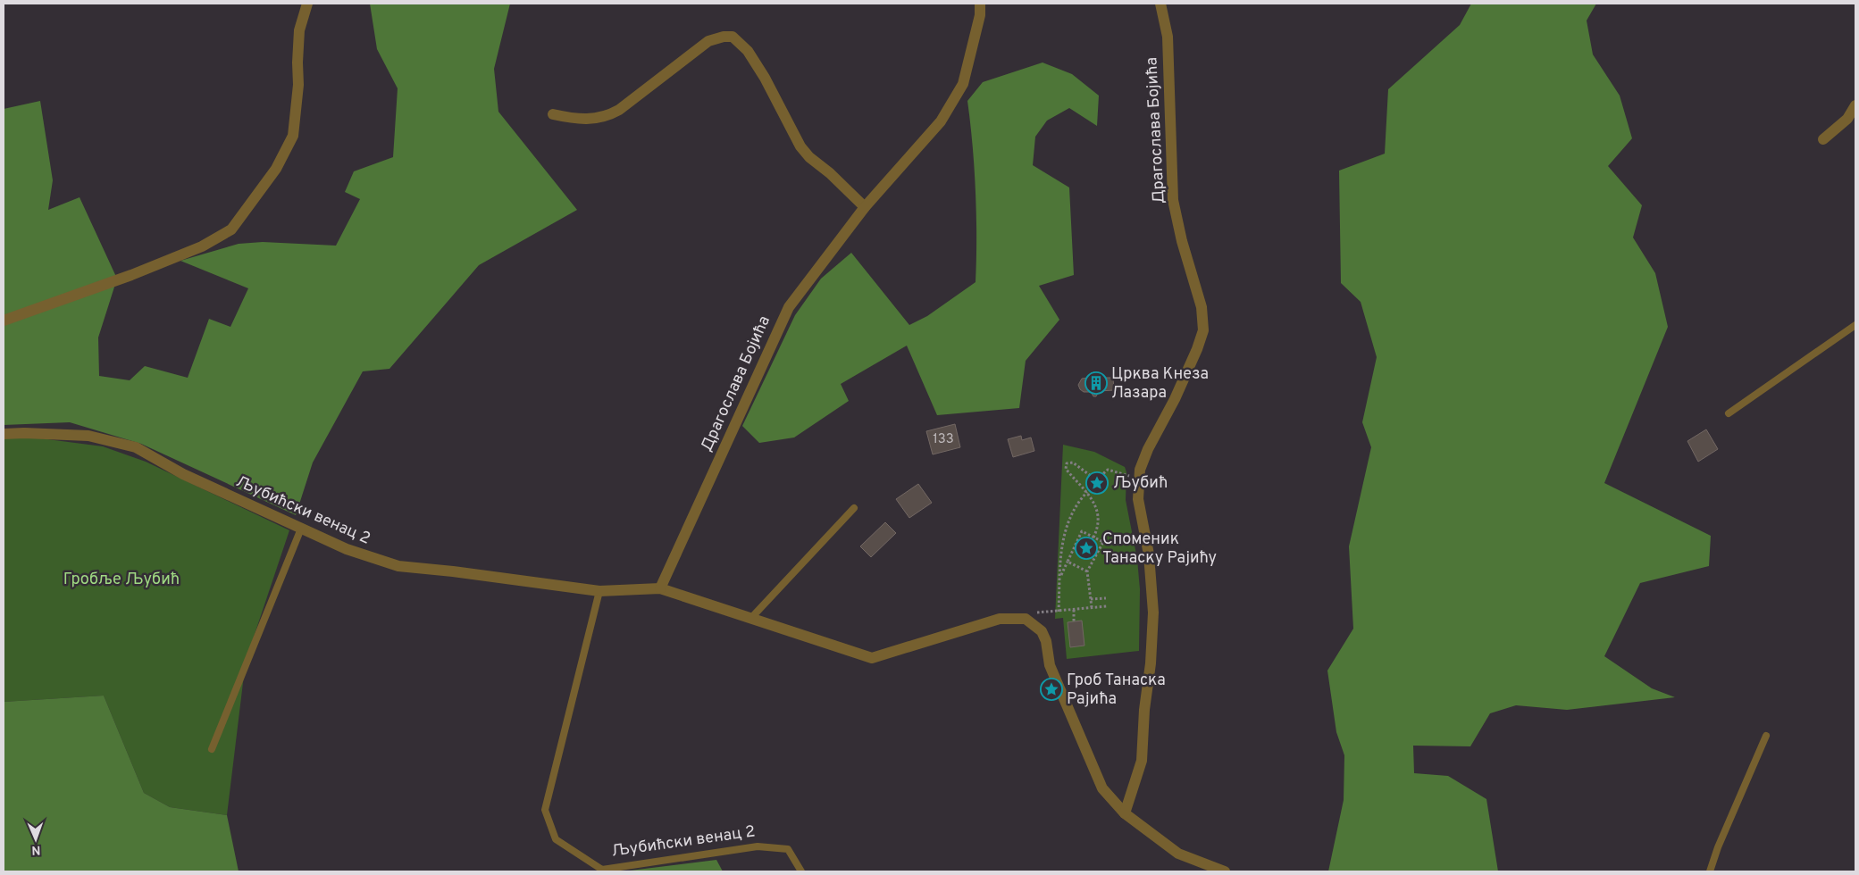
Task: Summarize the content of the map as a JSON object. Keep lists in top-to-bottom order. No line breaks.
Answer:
{"streets":{"street":["Драгослава Бојића","Љубићски венац 2"]},"crossings":[["Драгослава Бојића","Љубићски венац 2"]],"parks":["Гробље Љубић"],"places":{"building":["Црква Кнеза Лазара"],"place":["Љубић","Споменик Танаску Рајићу","Гроб Танаска Рајића"]},"house_numbers":["133"],"north":"bottom"}
